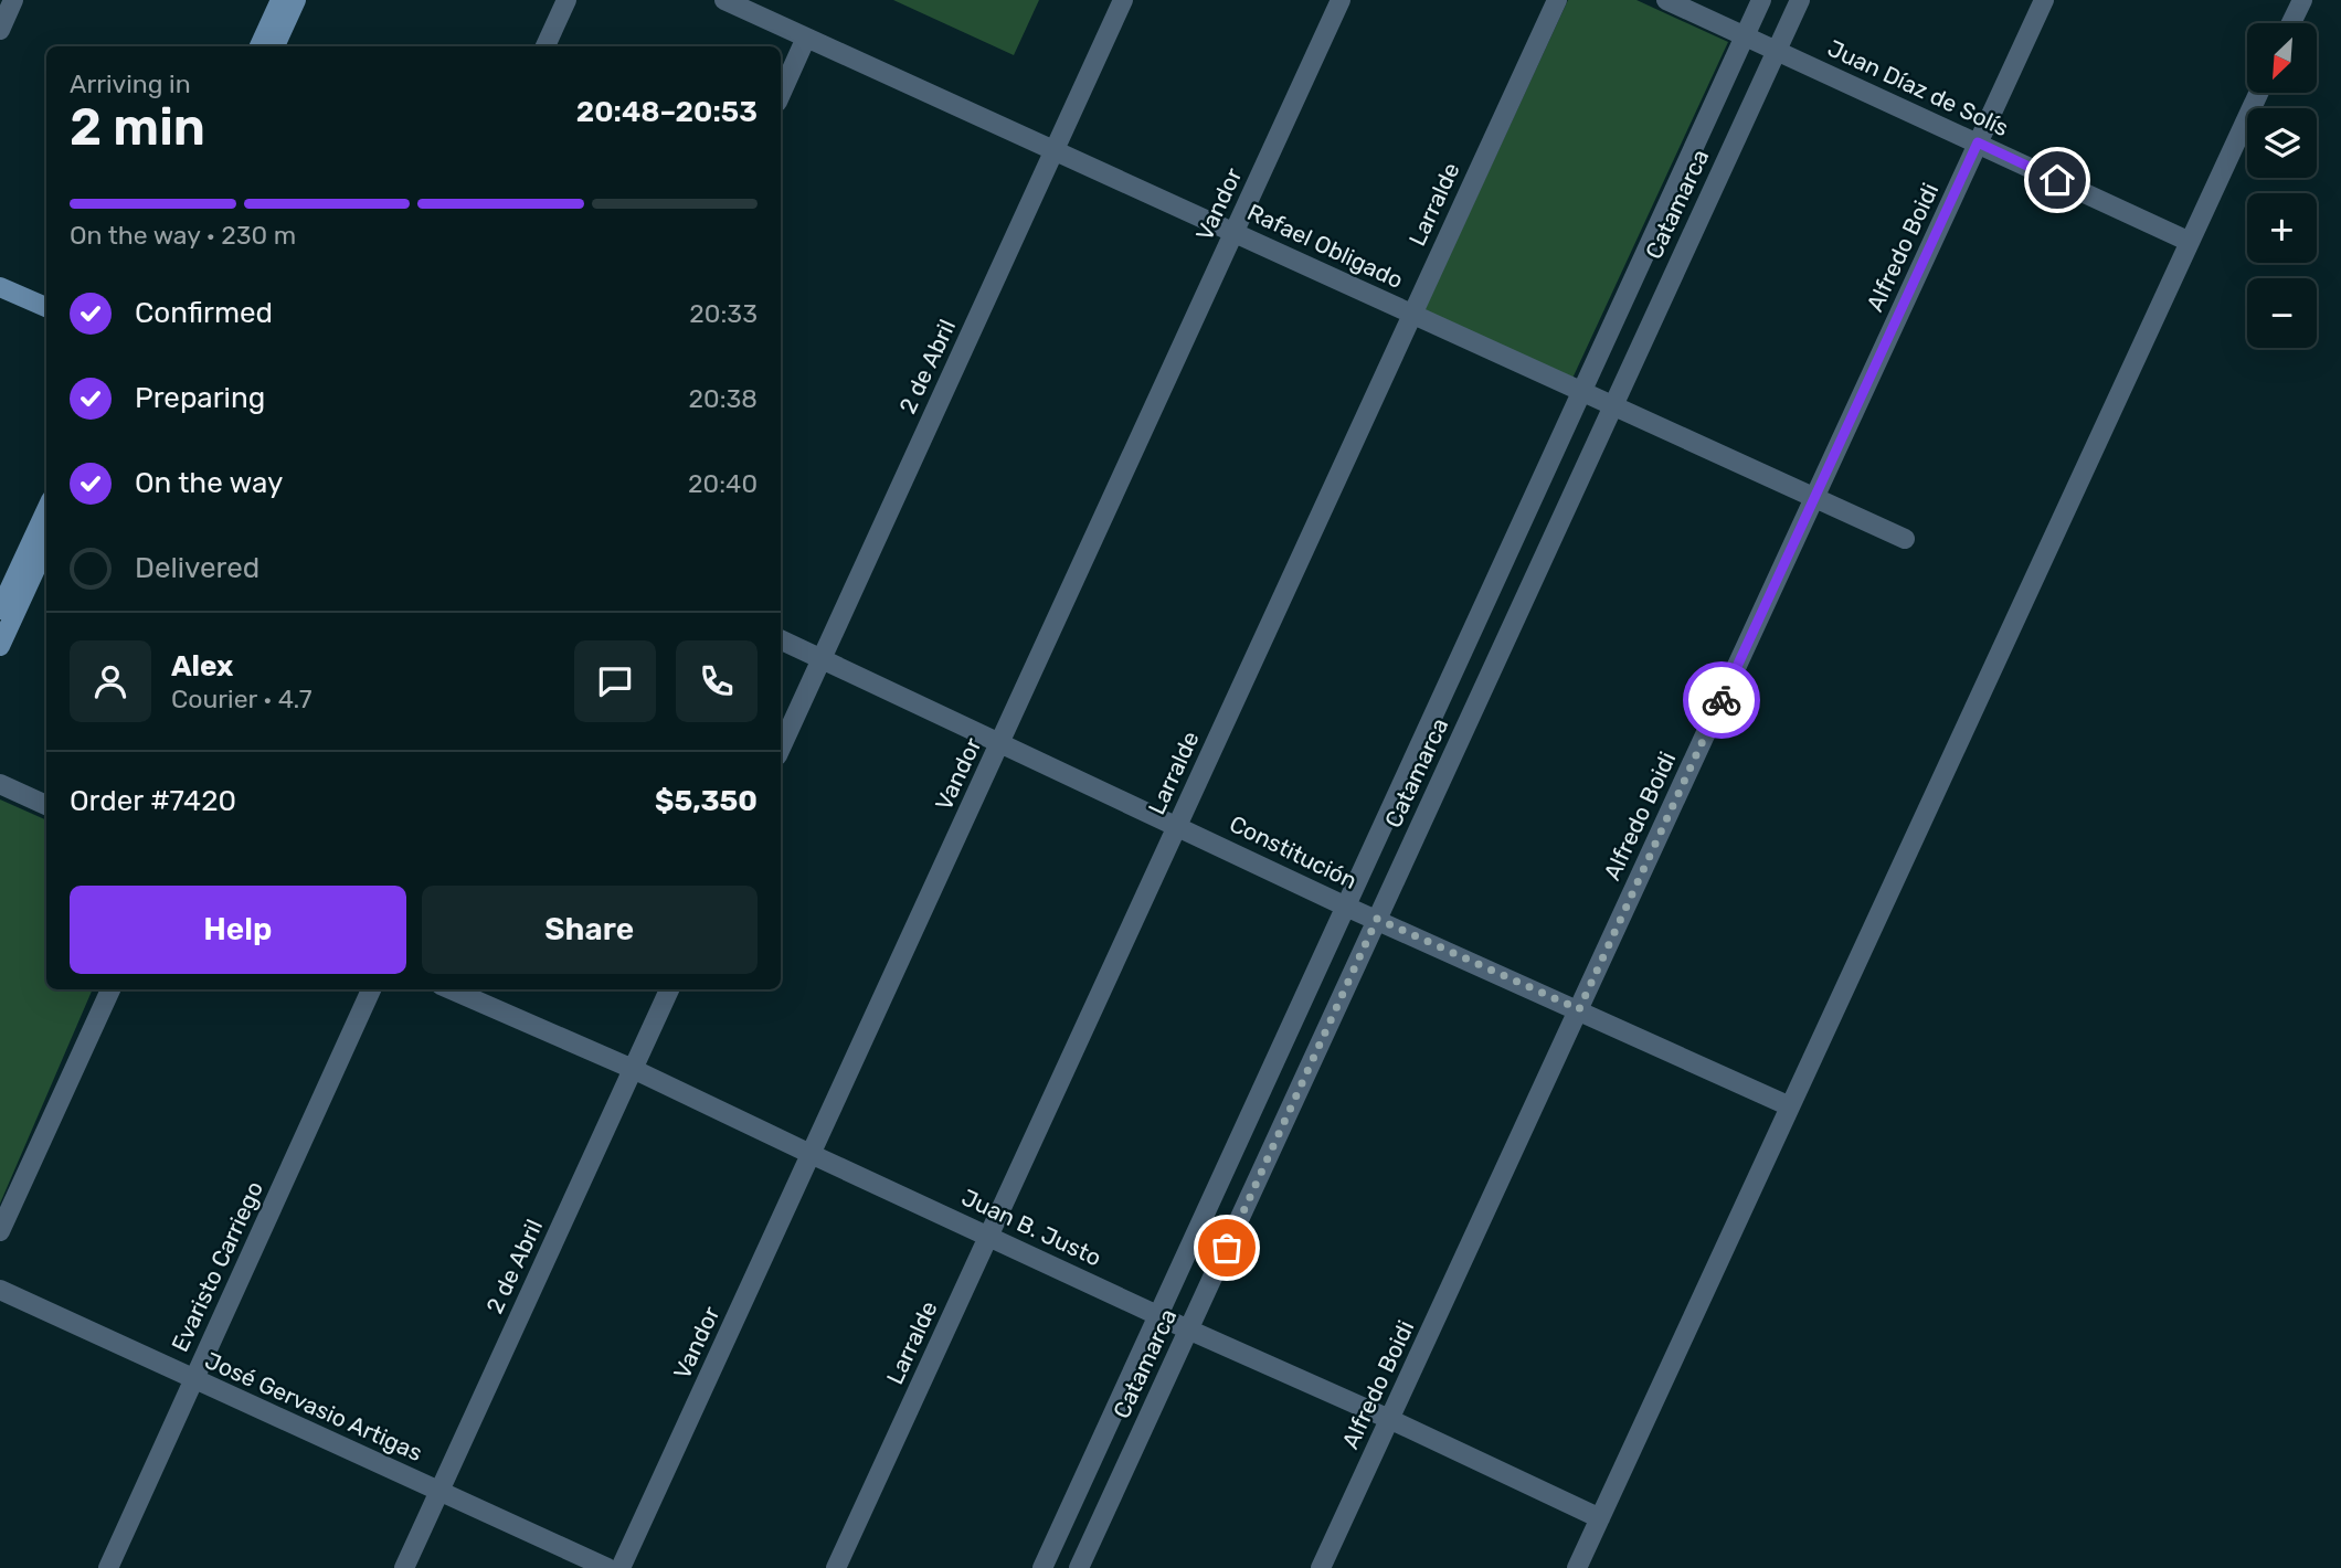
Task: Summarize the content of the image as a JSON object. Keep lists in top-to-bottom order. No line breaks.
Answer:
{"streets":{"street":["Juan Díaz de Solís","Vandor","Larralde","Catamarca","Rafael Obligado","Alfredo Boidi","2 de Abril","Constitución","Juan B. Justo","Evaristo Carriego","José Gervasio Artigas"]},"crossings":[["Juan Díaz de Solís","Catamarca"],["Juan Díaz de Solís","Alfredo Boidi"],["Vandor","Rafael Obligado"],["Vandor","Constitución"],["Vandor","Juan B. Justo"],["Larralde","Rafael Obligado"],["Larralde","Constitución"],["Larralde","Juan B. Justo"],["Catamarca","Rafael Obligado"],["Catamarca","Constitución"],["Catamarca","Juan B. Justo"],["Rafael Obligado","Alfredo Boidi"],["Rafael Obligado","2 de Abril"],["Alfredo Boidi","Constitución"],["Alfredo Boidi","Juan B. Justo"],["2 de Abril","Constitución"],["2 de Abril","Juan B. Justo"],["2 de Abril","José Gervasio Artigas"],["Evaristo Carriego","José Gervasio Artigas"]],"north":"bottom left","page":{"map_buttons":["+","−"],"heading":["2 min","Arriving in","20:48–20:53"],"panel":["Alex","Courier · 4.7","Order #7420","$5,350"],"bar":"On the way · 230 m","list":[["Confirmed","20:33"],["Preparing","20:38"],["On the way","20:40"],"Delivered"],"buttons":["Help","Share"]}}
